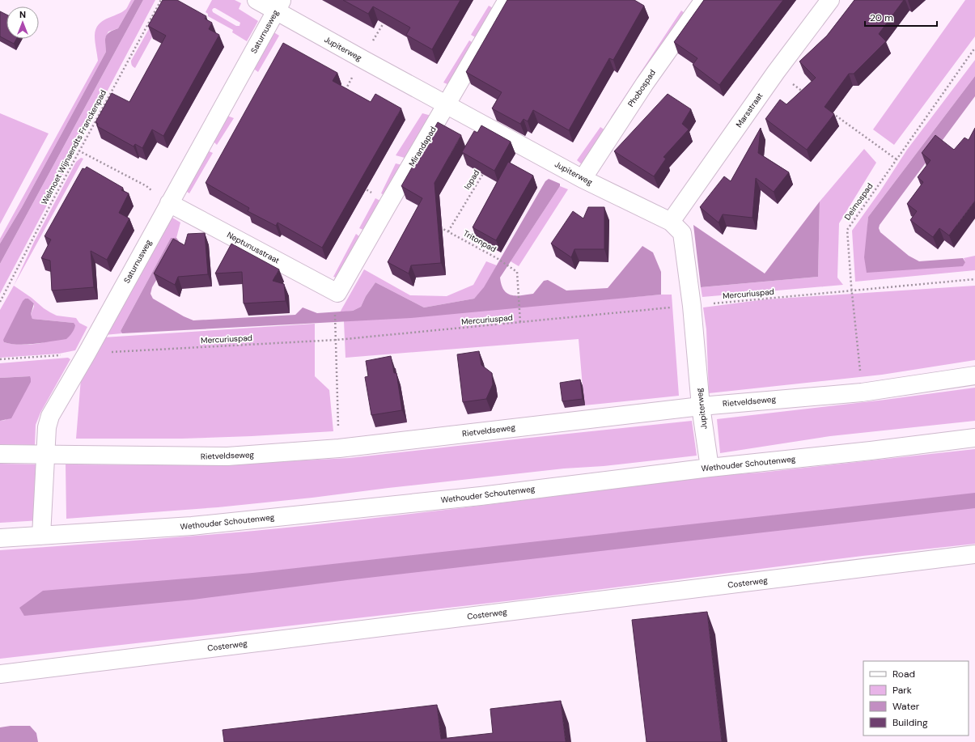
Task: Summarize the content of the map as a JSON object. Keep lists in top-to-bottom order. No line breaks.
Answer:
{"streets":{"street":["Saturnusweg","Jupiterweg","Phobospad","Marsstraat","Mirandapad","Neptunusstraat","Rietveldseweg","Wethouder Schoutenweg","Costerweg"],"path":["Welmoet Wijnaendts Franckenpad","Iopad","Deimospad","Tritonpad","Mercuriuspad"]},"crossings":[["Saturnusweg","Jupiterweg"],["Saturnusweg","Neptunusstraat"],["Saturnusweg","Mercuriuspad"],["Saturnusweg","Rietveldseweg"],["Saturnusweg","Wethouder Schoutenweg"],["Jupiterweg","Phobospad"],["Jupiterweg","Marsstraat"],["Jupiterweg","Mirandapad"],["Jupiterweg","Mercuriuspad"],["Jupiterweg","Rietveldseweg"],["Jupiterweg","Wethouder Schoutenweg"],["Mirandapad","Neptunusstraat"],["Iopad","Tritonpad"],["Deimospad","Mercuriuspad"],["Deimospad","Rietveldseweg"],["Tritonpad","Mercuriuspad"]],"legend":["Road","Park","Water","Building"],"scale_bar":"20 m","north":"top"}
